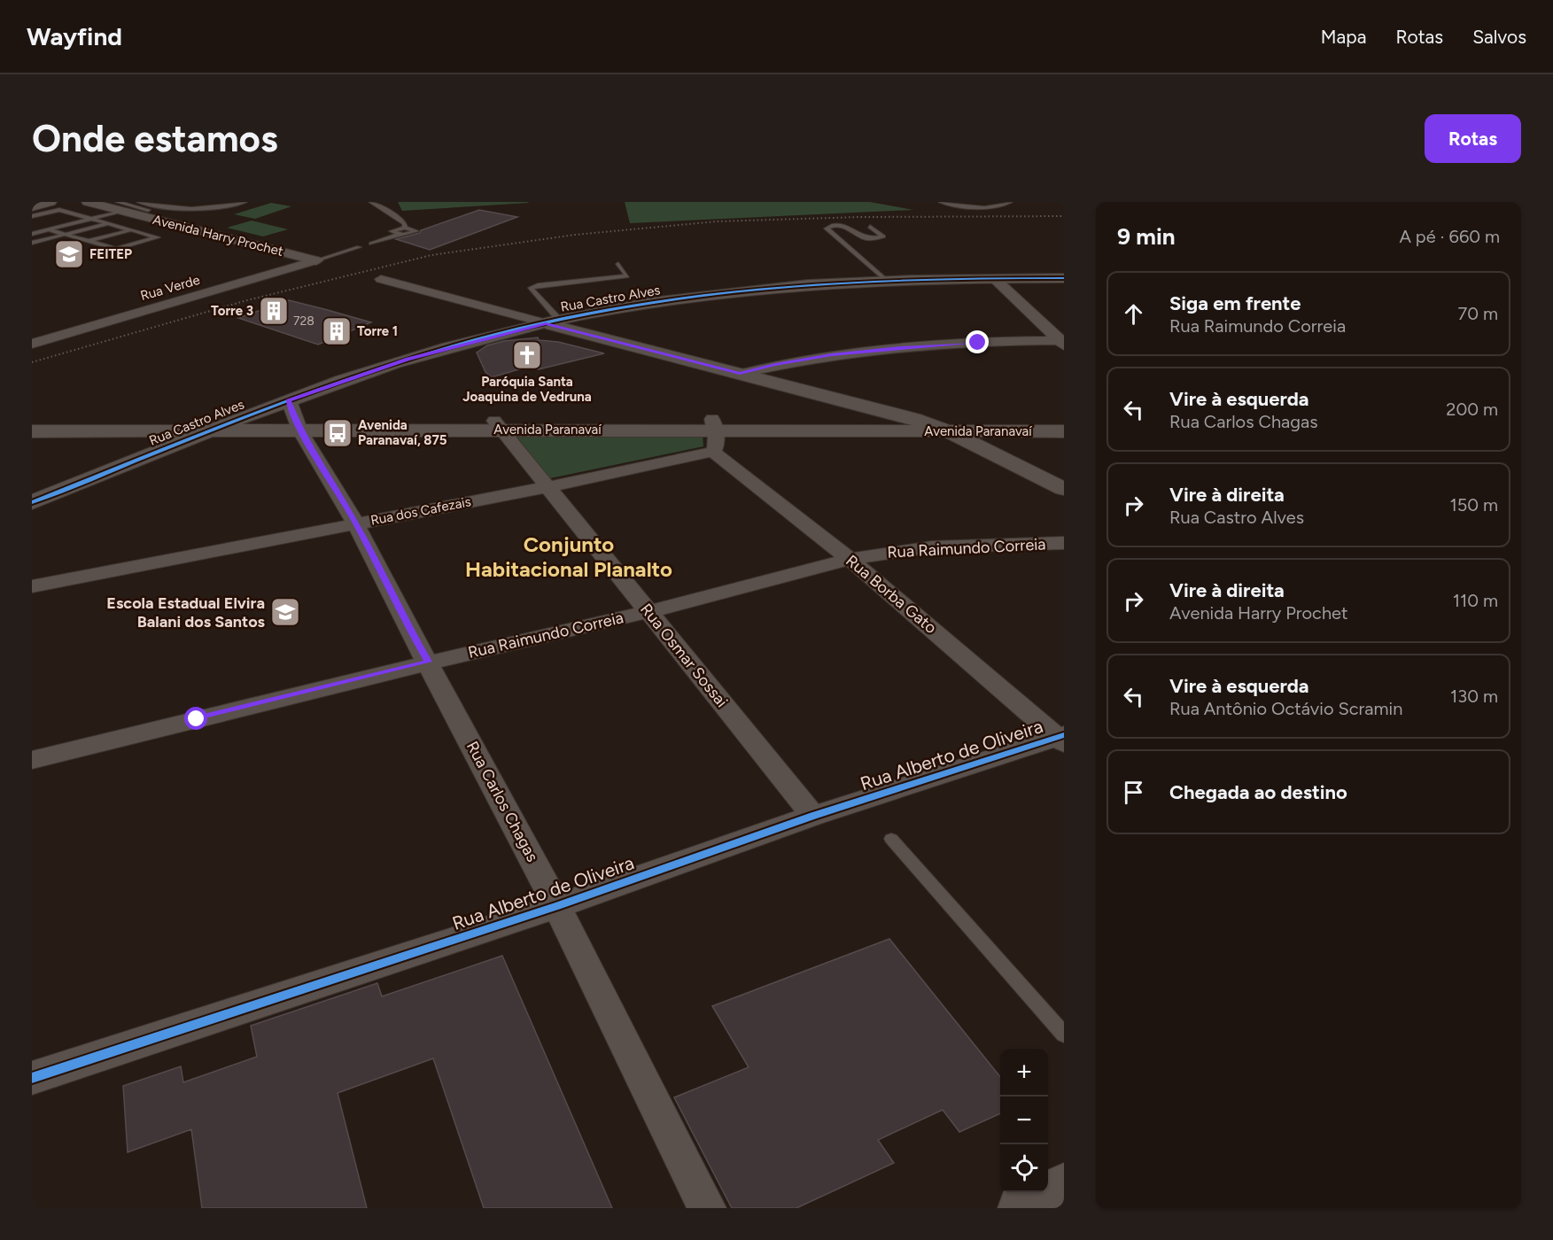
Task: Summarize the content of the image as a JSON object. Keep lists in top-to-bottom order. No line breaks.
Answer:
{"streets":{"street":["Avenida Harry Prochet","Rua Verde","Rua Castro Alves","Avenida Paranavaí","Rua dos Cafezais","Rua Raimundo Correia","Rua Borba Gato","Rua Osmar Sossai","Rua Alberto de Oliveira","Rua Carlos Chagas"]},"crossings":[["Avenida Harry Prochet","Rua Verde"],["Rua Castro Alves","Avenida Paranavaí"],["Rua Castro Alves","Rua Carlos Chagas"],["Avenida Paranavaí","Rua Osmar Sossai"],["Avenida Paranavaí","Rua Carlos Chagas"],["Rua dos Cafezais","Rua Borba Gato"],["Rua dos Cafezais","Rua Osmar Sossai"],["Rua dos Cafezais","Rua Carlos Chagas"],["Rua Raimundo Correia","Rua Borba Gato"],["Rua Raimundo Correia","Rua Osmar Sossai"],["Rua Raimundo Correia","Rua Carlos Chagas"],["Rua Borba Gato","Rua Alberto de Oliveira"],["Rua Osmar Sossai","Rua Alberto de Oliveira"],["Rua Alberto de Oliveira","Rua Carlos Chagas"]],"districts":["Conjunto Habitacional Planalto"],"places":{"school or university":["FEITEP","Escola Estadual Elvira Balani dos Santos"],"building":["Torre 3","Torre 1"],"church":["Paróquia Santa Joaquina de Vedruna"],"bus stop":["Avenida Paranavaí, 875"]},"house_numbers":["728"],"page":{"header":"Wayfind","nav":["Mapa","Rotas","Salvos"],"buttons":"Rotas","title":"Onde estamos","heading":["9 min","A pé · 660 m"],"list":[["Siga em frente","Rua Raimundo Correia","70 m"],["Vire à esquerda","Rua Carlos Chagas","200 m"],["Vire à direita","Rua Castro Alves","150 m"],["Vire à direita","Avenida Harry Prochet","110 m"],["Vire à esquerda","Rua Antônio Octávio Scramin","130 m"],"Chegada ao destino"],"map_buttons":["+","−"]}}
